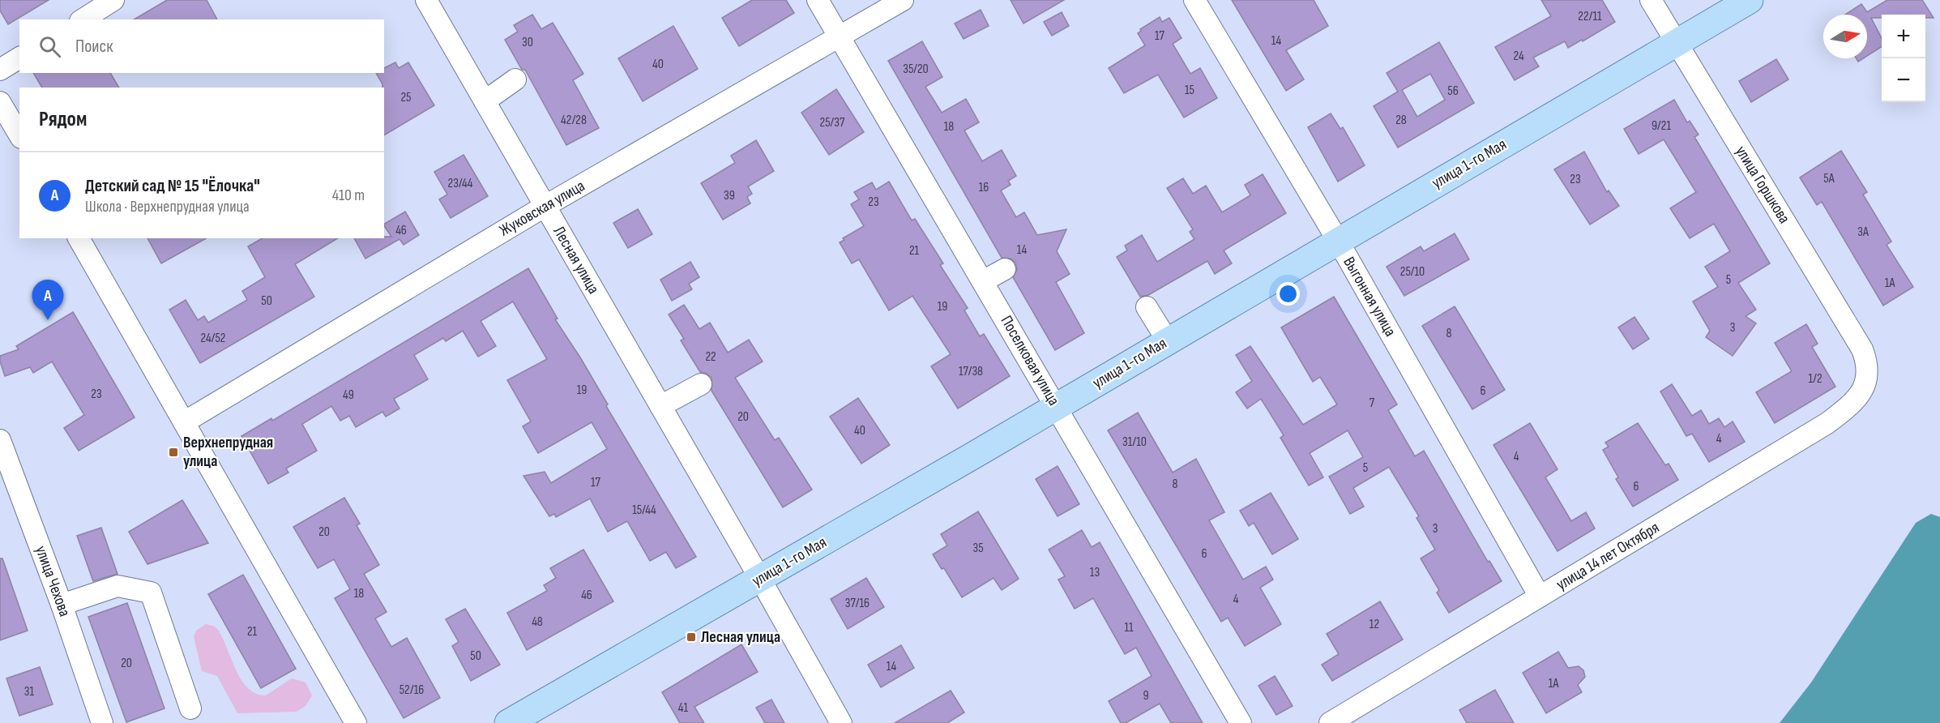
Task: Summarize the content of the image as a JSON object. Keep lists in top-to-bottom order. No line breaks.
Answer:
{"streets":{"main road":["улица 1-го Мая"],"street":["улица Горшкова","Жуковская улица","Лесная улица","Выгонная улица","Поселковая улица","улица 14 лет Октября","улица Чехова"]},"crossings":[["улица 1-го Мая","улица Горшкова"],["улица 1-го Мая","Лесная улица"],["улица 1-го Мая","Выгонная улица"],["улица 1-го Мая","Поселковая улица"],["улица Горшкова","улица 14 лет Октября"],["Жуковская улица","Лесная улица"],["Жуковская улица","Поселковая улица"],["Выгонная улица","улица 14 лет Октября"]],"places":{"transit":["Верхнепрудная улица","Лесная улица"]},"house_numbers":["22/11","17","14","30","24","40","35/20","15","56","25","42/28","28","25/37","9/21","18","5А","23","23/44","16","39","23","46","3А","14","21","25/10","5","1А","50","19","3","8","24/52","22","17/38","1/2","19","6","23","49","7","20","40","4","31/10","4","5","17","8","6","15/44","3","20","35","6","13","18","46","4","37/16","48","12","11","21","50","20","14","1А","52/16","31","9","41"],"north":"right","page":{"map_buttons":["+","−"],"search":"Поиск","heading":"Рядом","list":[{"mark":"A","name":"Детский сад № 15 \"Ёлочка\"","note":"Школа · Верхнепрудная улица","value":"410 m"}],"pins":"A"}}
